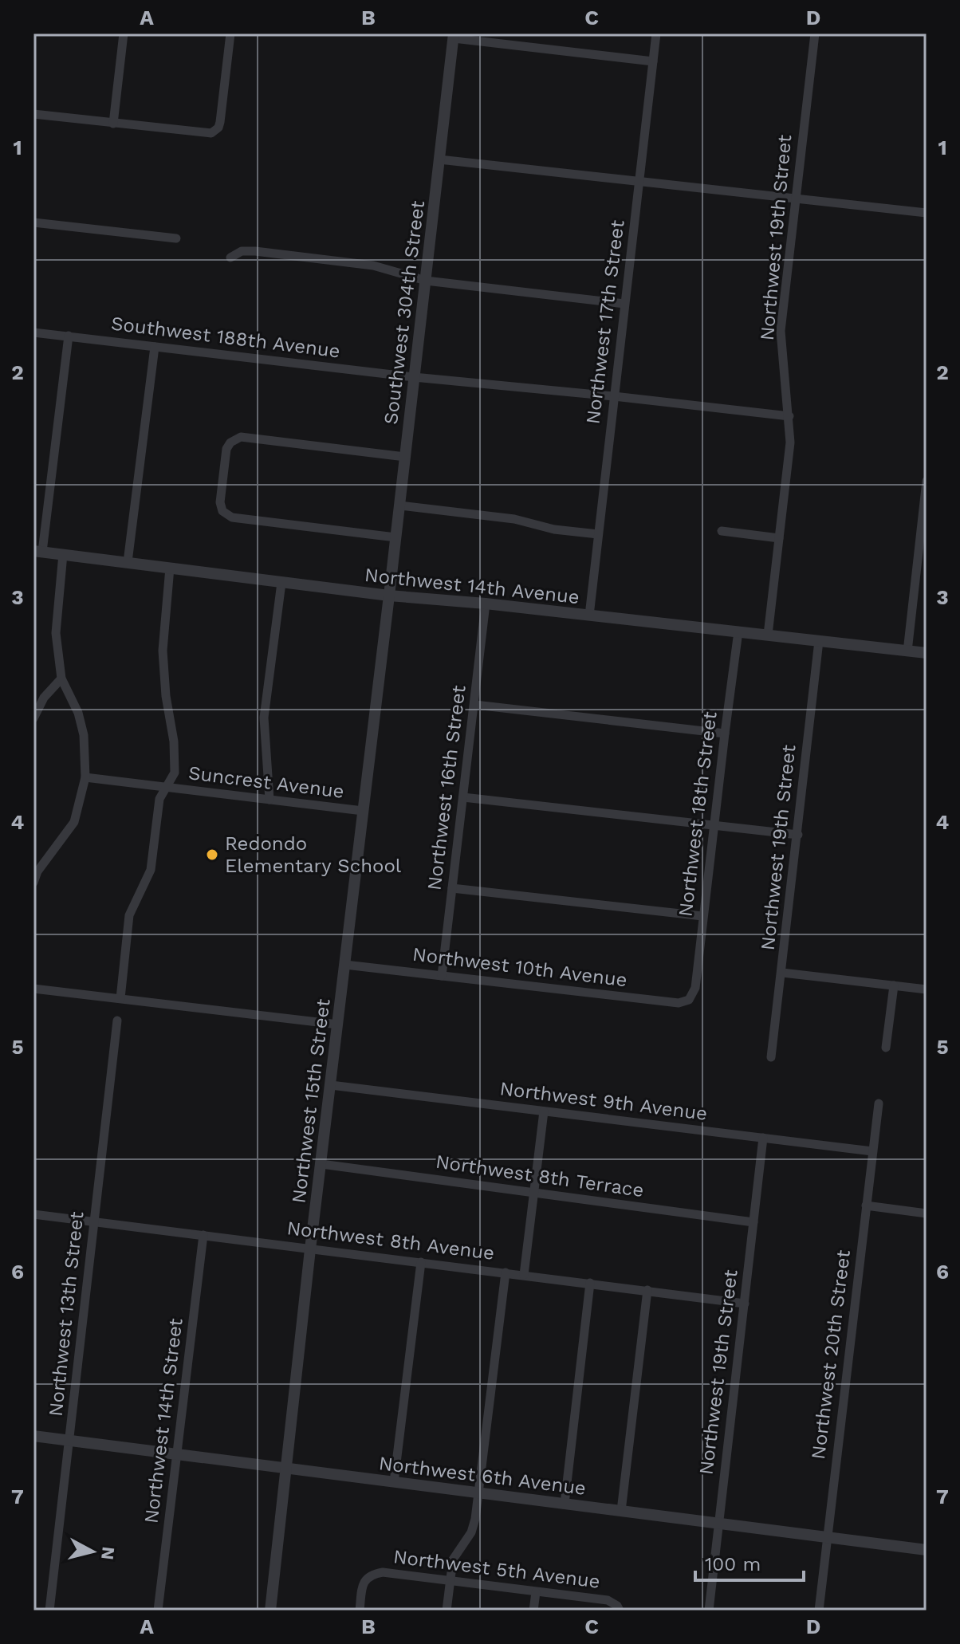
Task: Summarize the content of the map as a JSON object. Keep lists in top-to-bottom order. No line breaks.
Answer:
{"streets":{"street":["Northwest 19th Street","Southwest 304th Street","Northwest 17th Street","Southwest 188th Avenue","Northwest 14th Avenue","Suncrest Avenue","Northwest 16th Street","Northwest 18th Street","Northwest 10th Avenue","Northwest 15th Street","Northwest 9th Avenue","Northwest 8th Terrace","Northwest 8th Avenue","Northwest 13th Street","Northwest 20th Street","Northwest 14th Street","Northwest 6th Avenue","Northwest 5th Avenue"]},"crossings":[["Northwest 19th Street","Southwest 188th Avenue"],["Northwest 19th Street","Northwest 14th Avenue"],["Northwest 19th Street","Northwest 9th Avenue"],["Northwest 19th Street","Northwest 8th Terrace"],["Northwest 19th Street","Northwest 8th Avenue"],["Northwest 19th Street","Northwest 6th Avenue"],["Southwest 304th Street","Southwest 188th Avenue"],["Southwest 304th Street","Northwest 14th Avenue"],["Southwest 304th Street","Northwest 15th Street"],["Northwest 17th Street","Southwest 188th Avenue"],["Northwest 17th Street","Northwest 14th Avenue"],["Northwest 14th Avenue","Northwest 16th Street"],["Northwest 14th Avenue","Northwest 18th Street"],["Northwest 14th Avenue","Northwest 15th Street"],["Suncrest Avenue","Northwest 15th Street"],["Northwest 16th Street","Northwest 10th Avenue"],["Northwest 18th Street","Northwest 10th Avenue"],["Northwest 10th Avenue","Northwest 15th Street"],["Northwest 15th Street","Northwest 9th Avenue"],["Northwest 15th Street","Northwest 8th Terrace"],["Northwest 15th Street","Northwest 8th Avenue"],["Northwest 15th Street","Northwest 6th Avenue"],["Northwest 9th Avenue","Northwest 20th Street"],["Northwest 8th Avenue","Northwest 13th Street"],["Northwest 8th Avenue","Northwest 14th Street"],["Northwest 13th Street","Northwest 6th Avenue"],["Northwest 20th Street","Northwest 6th Avenue"],["Northwest 14th Street","Northwest 6th Avenue"]],"places":["Redondo Elementary School"],"scale_bar":"100 m","north":"right","grid":{"columns":["A","B","C","D"],"rows":["1","2","3","4","5","6","7"]}}
